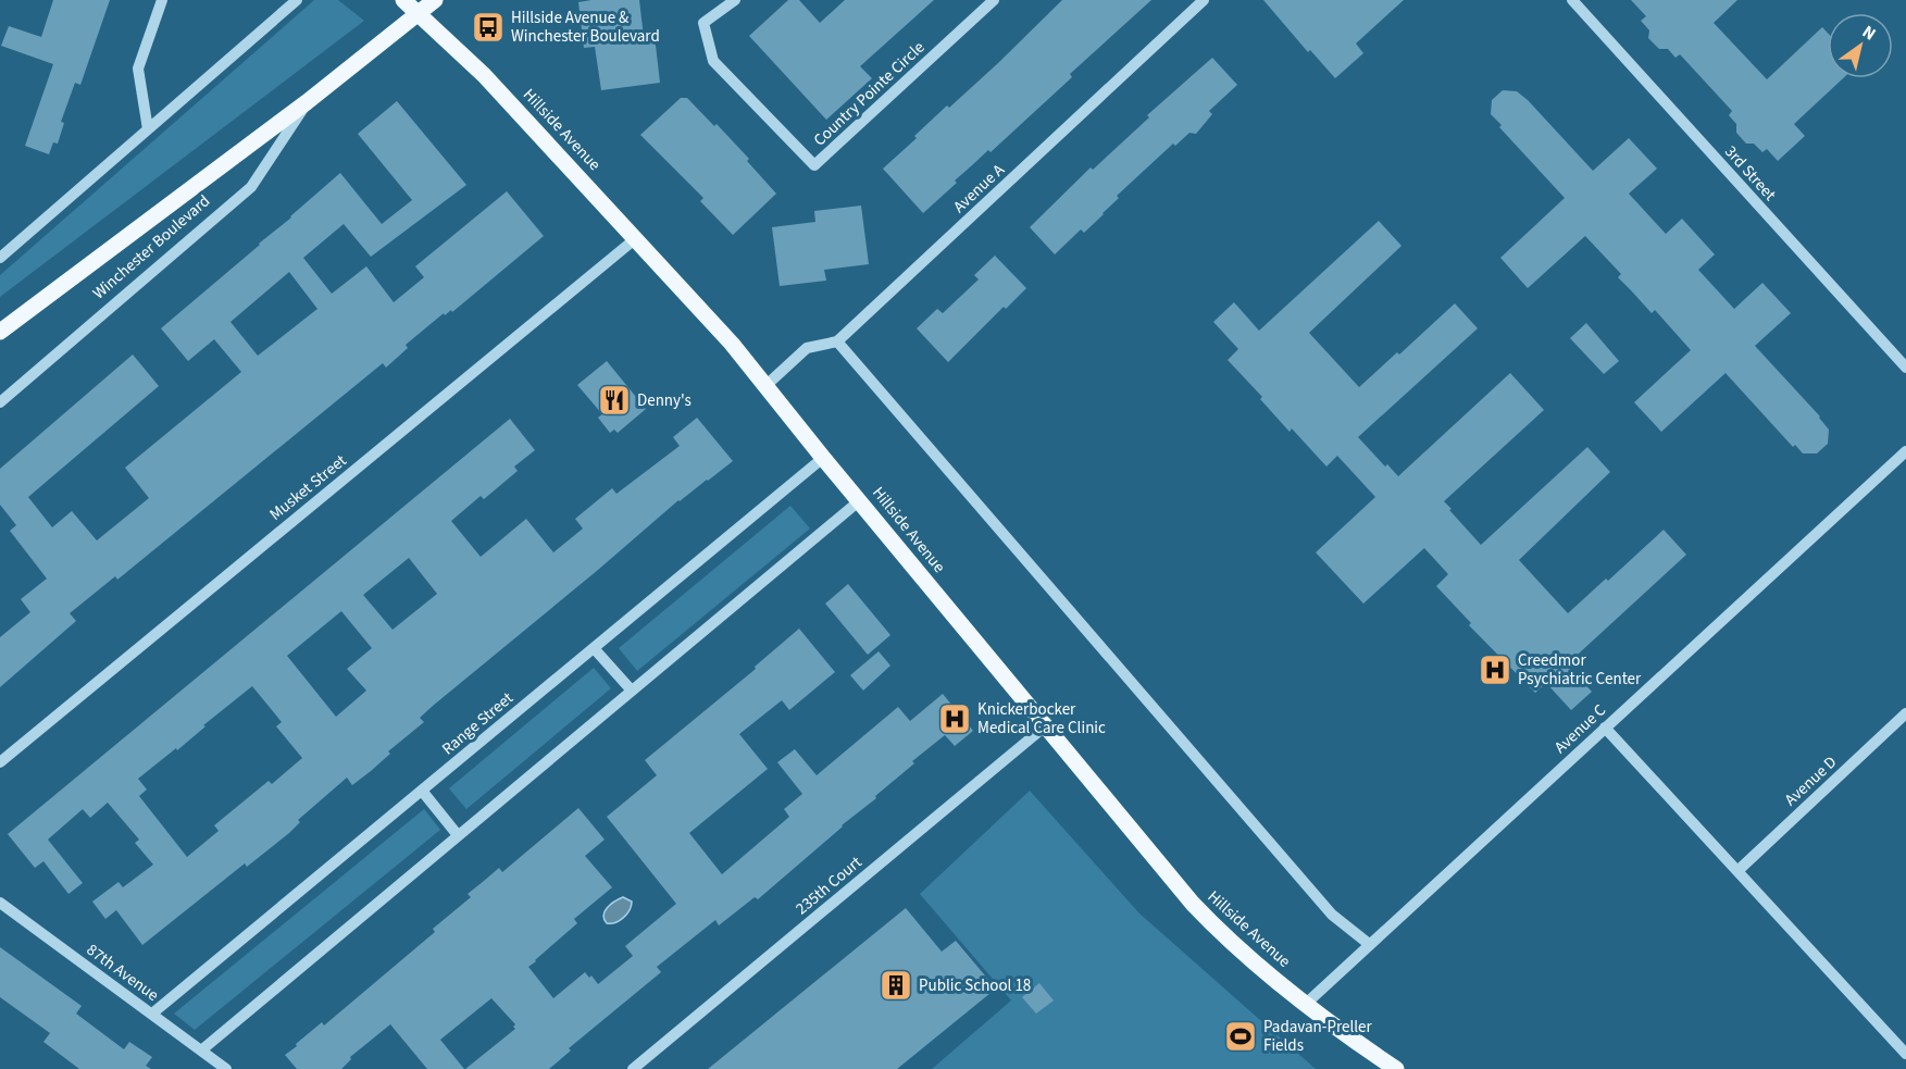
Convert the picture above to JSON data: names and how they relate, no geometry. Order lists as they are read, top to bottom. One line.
{"streets":{"main road":["Hillside Avenue","Winchester Boulevard"],"street":["Country Pointe Circle","3rd Street","Avenue A","Musket Street","Range Street","Avenue C","Avenue D","235th Court","87th Avenue"]},"crossings":[["Hillside Avenue","Avenue A"],["Hillside Avenue","Winchester Boulevard"],["Hillside Avenue","Musket Street"],["Hillside Avenue","Range Street"],["Hillside Avenue","Avenue C"],["Hillside Avenue","235th Court"],["Range Street","87th Avenue"]],"places":{"bus stop":["Hillside Avenue & Winchester Boulevard"],"restaurant":["Denny's"],"hospital":["Creedmor Psychiatric Center","Knickerbocker Medical Care Clinic"],"building":["Public School 18"],"sports":["Padavan-Preller Fields"]},"north":"top right"}
